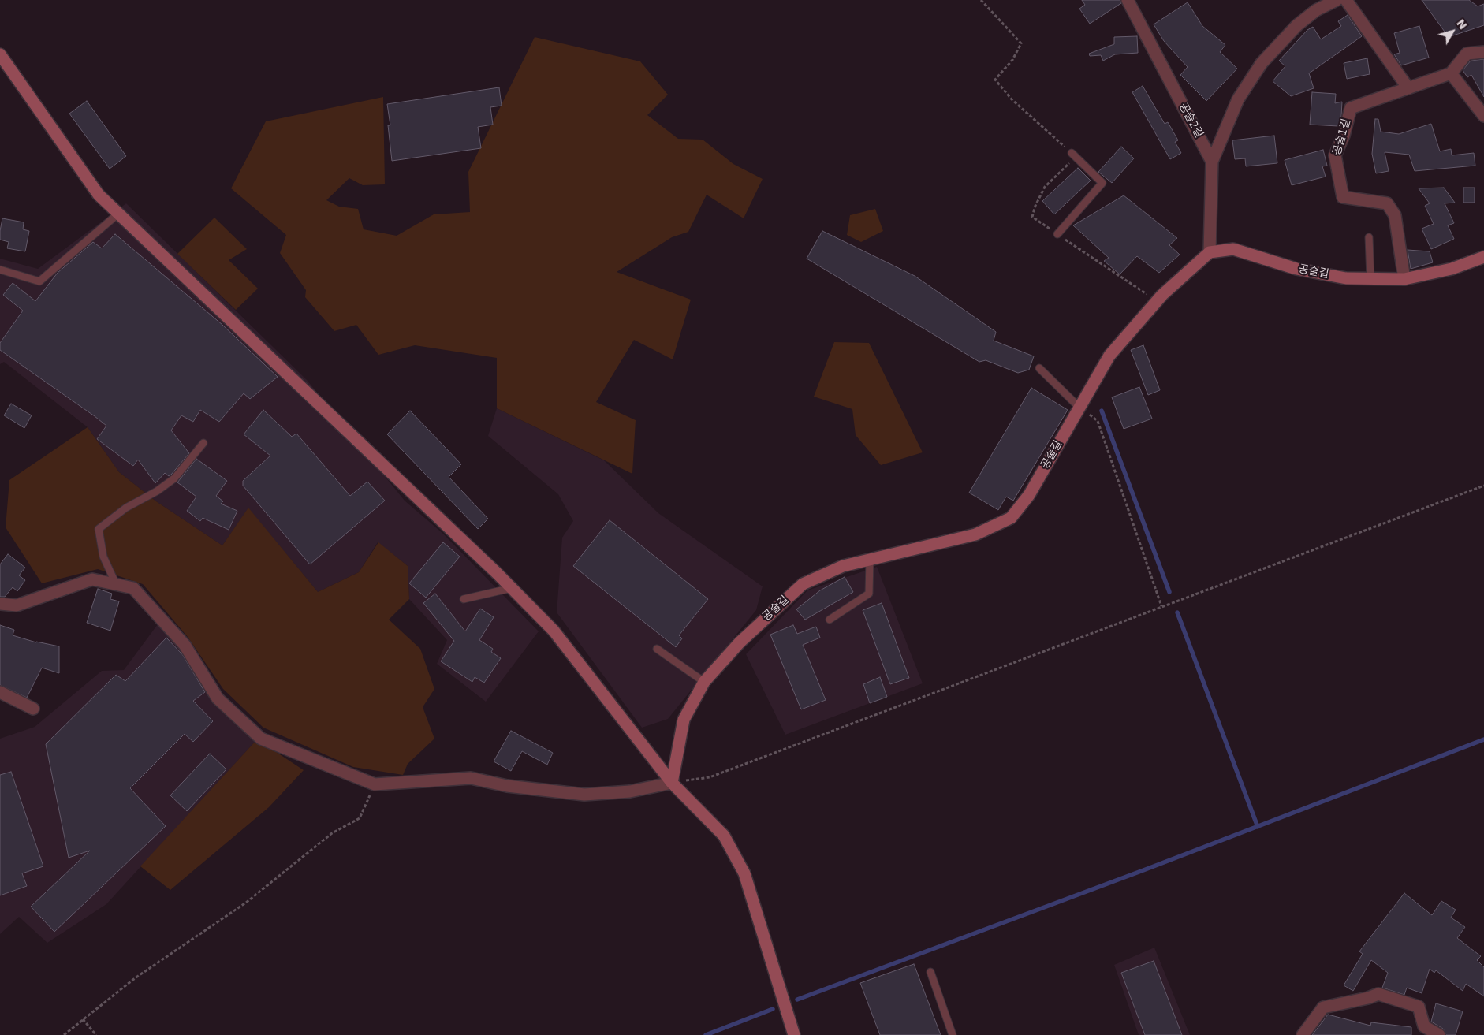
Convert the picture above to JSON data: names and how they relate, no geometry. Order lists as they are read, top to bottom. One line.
{"streets":{"street":["공술2길","공술1길","공술길"]},"crossings":[["공술2길","공술길"],["공술1길","공술길"]],"north":"top right"}
